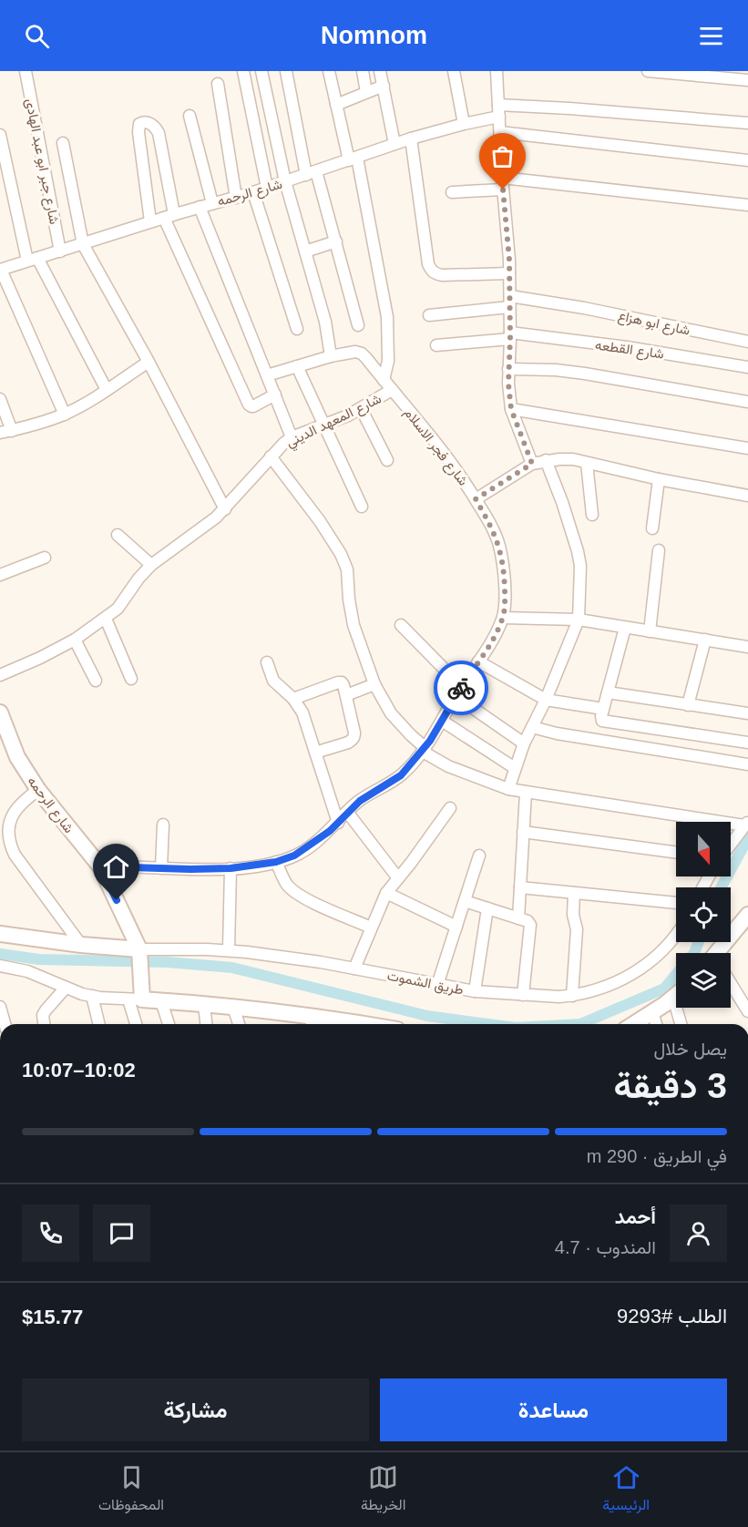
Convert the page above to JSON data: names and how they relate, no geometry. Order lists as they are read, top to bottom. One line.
{"streets":{"street":["شارع جبر ابو عبد الهادى","شارع الرحمه","شارع ابو هزاع","شارع القطعه","شارع المعهد الديني","شارع فجر الاسلام","طريق الشموت"]},"crossings":[["شارع جبر ابو عبد الهادى","شارع الرحمه"],["شارع الرحمه","شارع فجر الاسلام"],["شارع الرحمه","طريق الشموت"],["شارع المعهد الديني","شارع فجر الاسلام"]],"north":"bottom","page":{"header":"Nomnom","heading":["3 دقيقة","يصل خلال","10:02–10:07"],"panel":["أحمد","المندوب · 4.7","الطلب #9293","$15.77"],"bar":"في الطريق · 290 m","buttons":["مساعدة","مشاركة"],"tabs":["الرئيسية","الخريطة","المحفوظات"]}}
